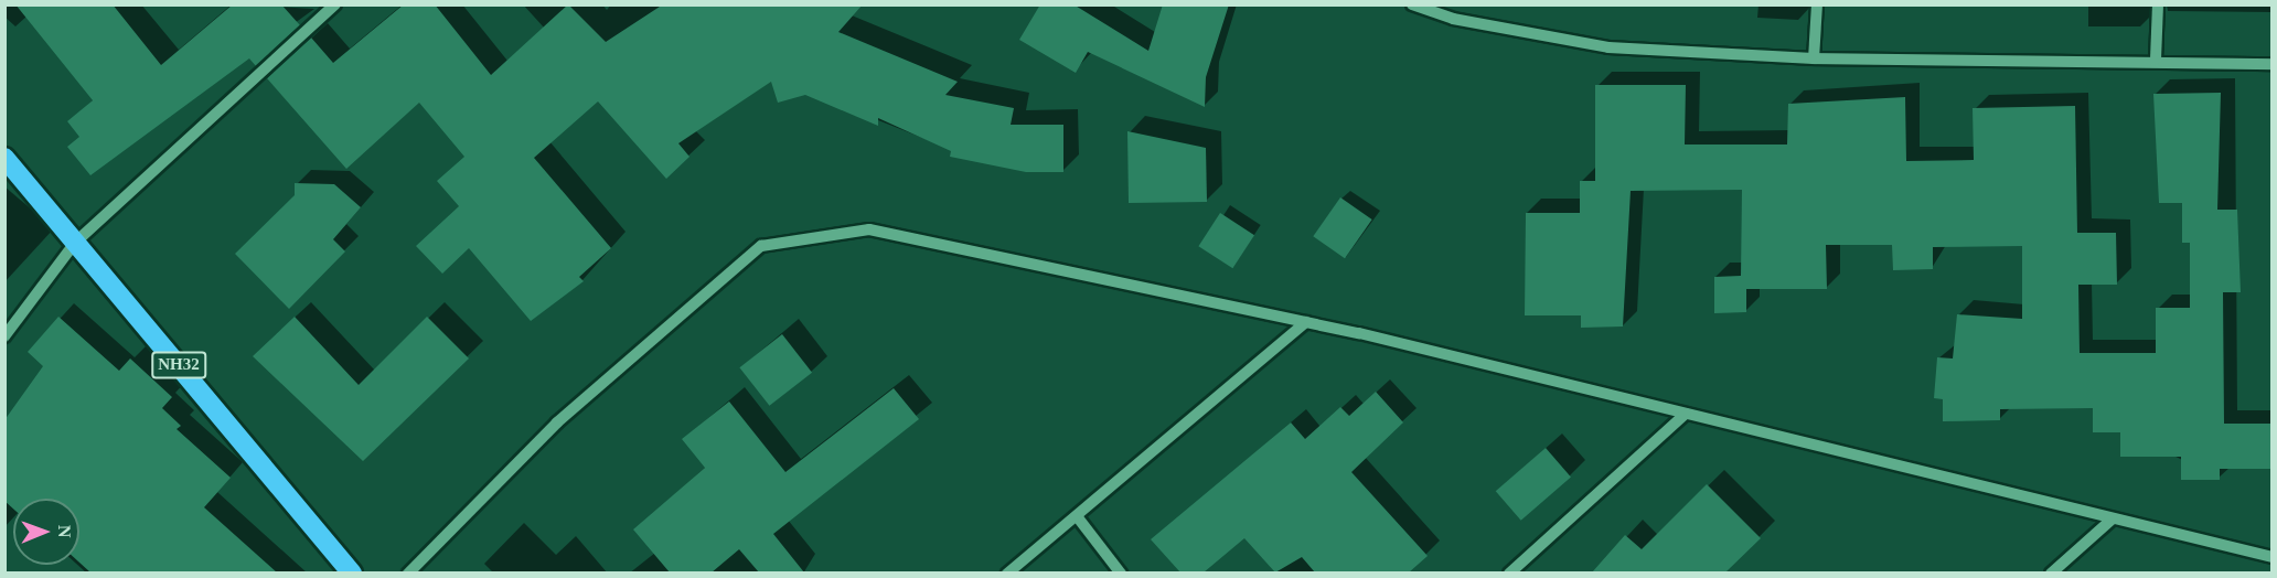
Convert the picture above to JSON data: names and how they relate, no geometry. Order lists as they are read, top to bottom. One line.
{"streets":{"highway":["NH32"]},"north":"right"}
